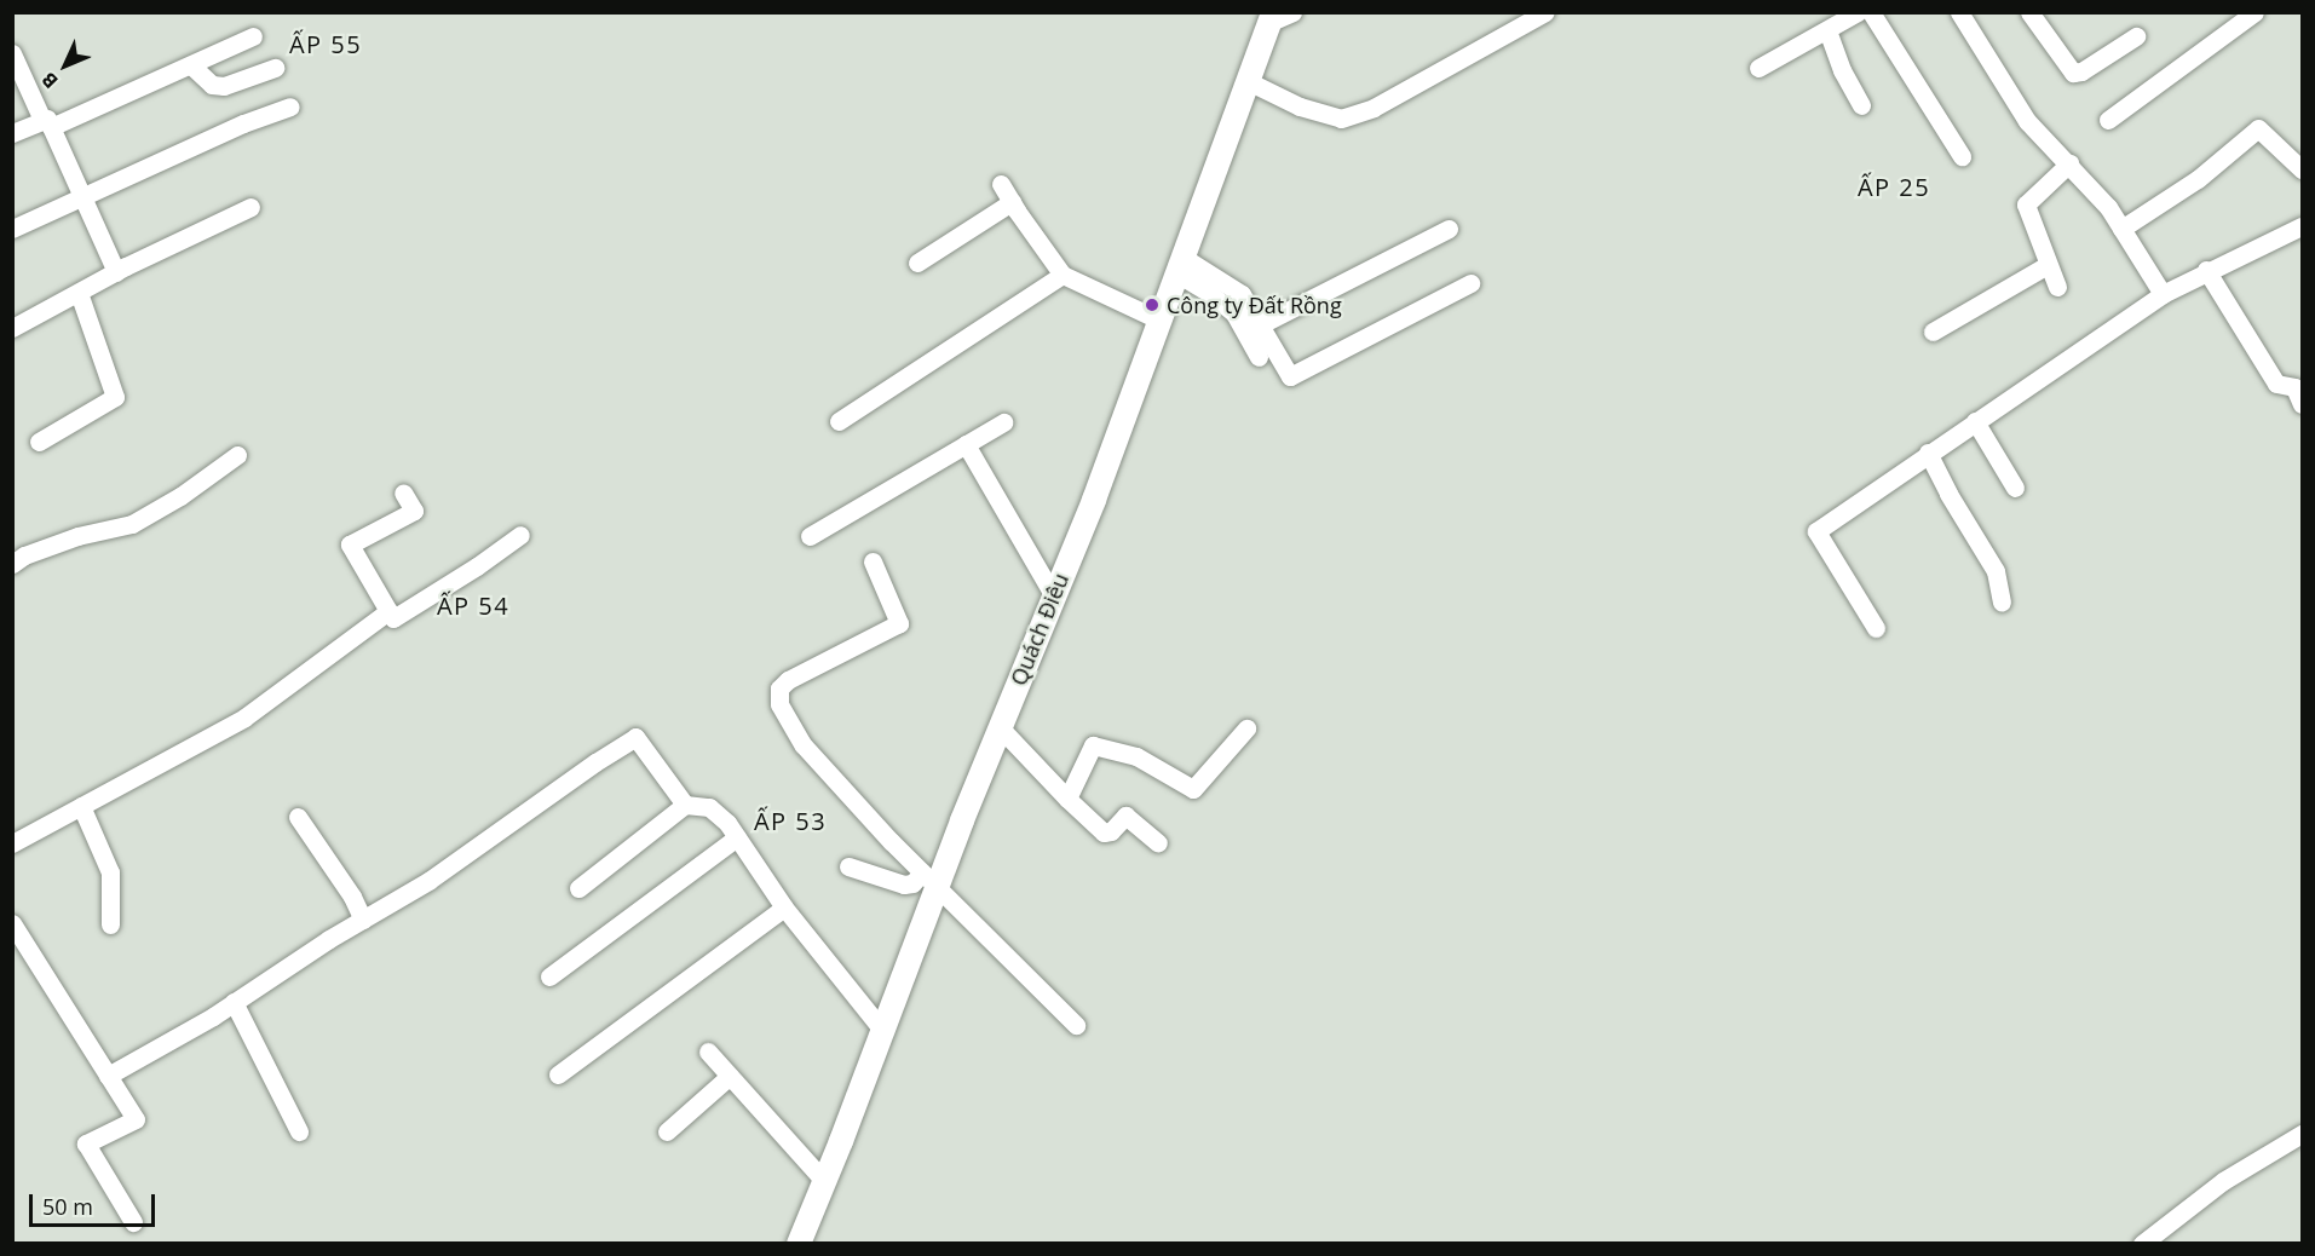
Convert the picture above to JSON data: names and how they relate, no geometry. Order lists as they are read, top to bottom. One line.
{"streets":{"main road":["Quách Điêu"]},"districts":["ẤP 55","ẤP 25","ẤP 54","ẤP 53"],"places":["Công ty Đất Rồng"],"scale_bar":"50 m","north":"bottom left"}
